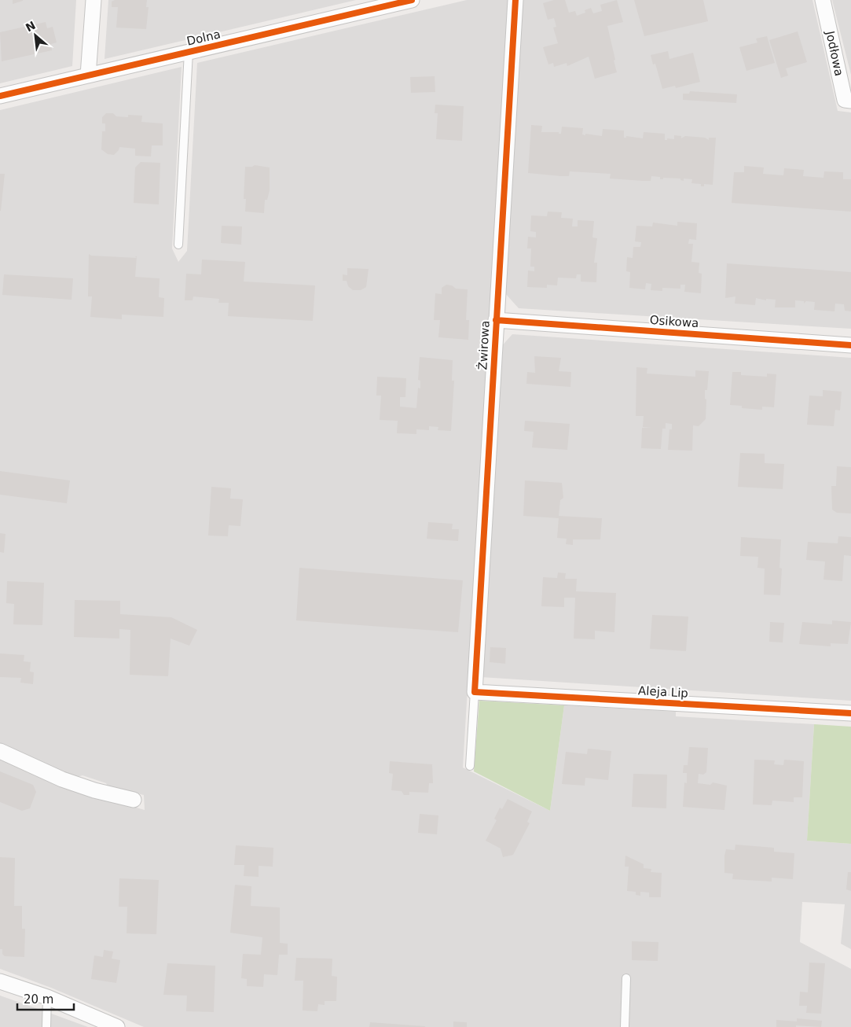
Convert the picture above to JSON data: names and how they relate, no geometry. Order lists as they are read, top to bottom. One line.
{"streets":{"street":["Dolna","Jodłowa","Osikowa","Żwirowa","Aleja Lip"]},"crossings":[["Osikowa","Żwirowa"],["Żwirowa","Aleja Lip"]],"scale_bar":"20 m","north":"top left"}
